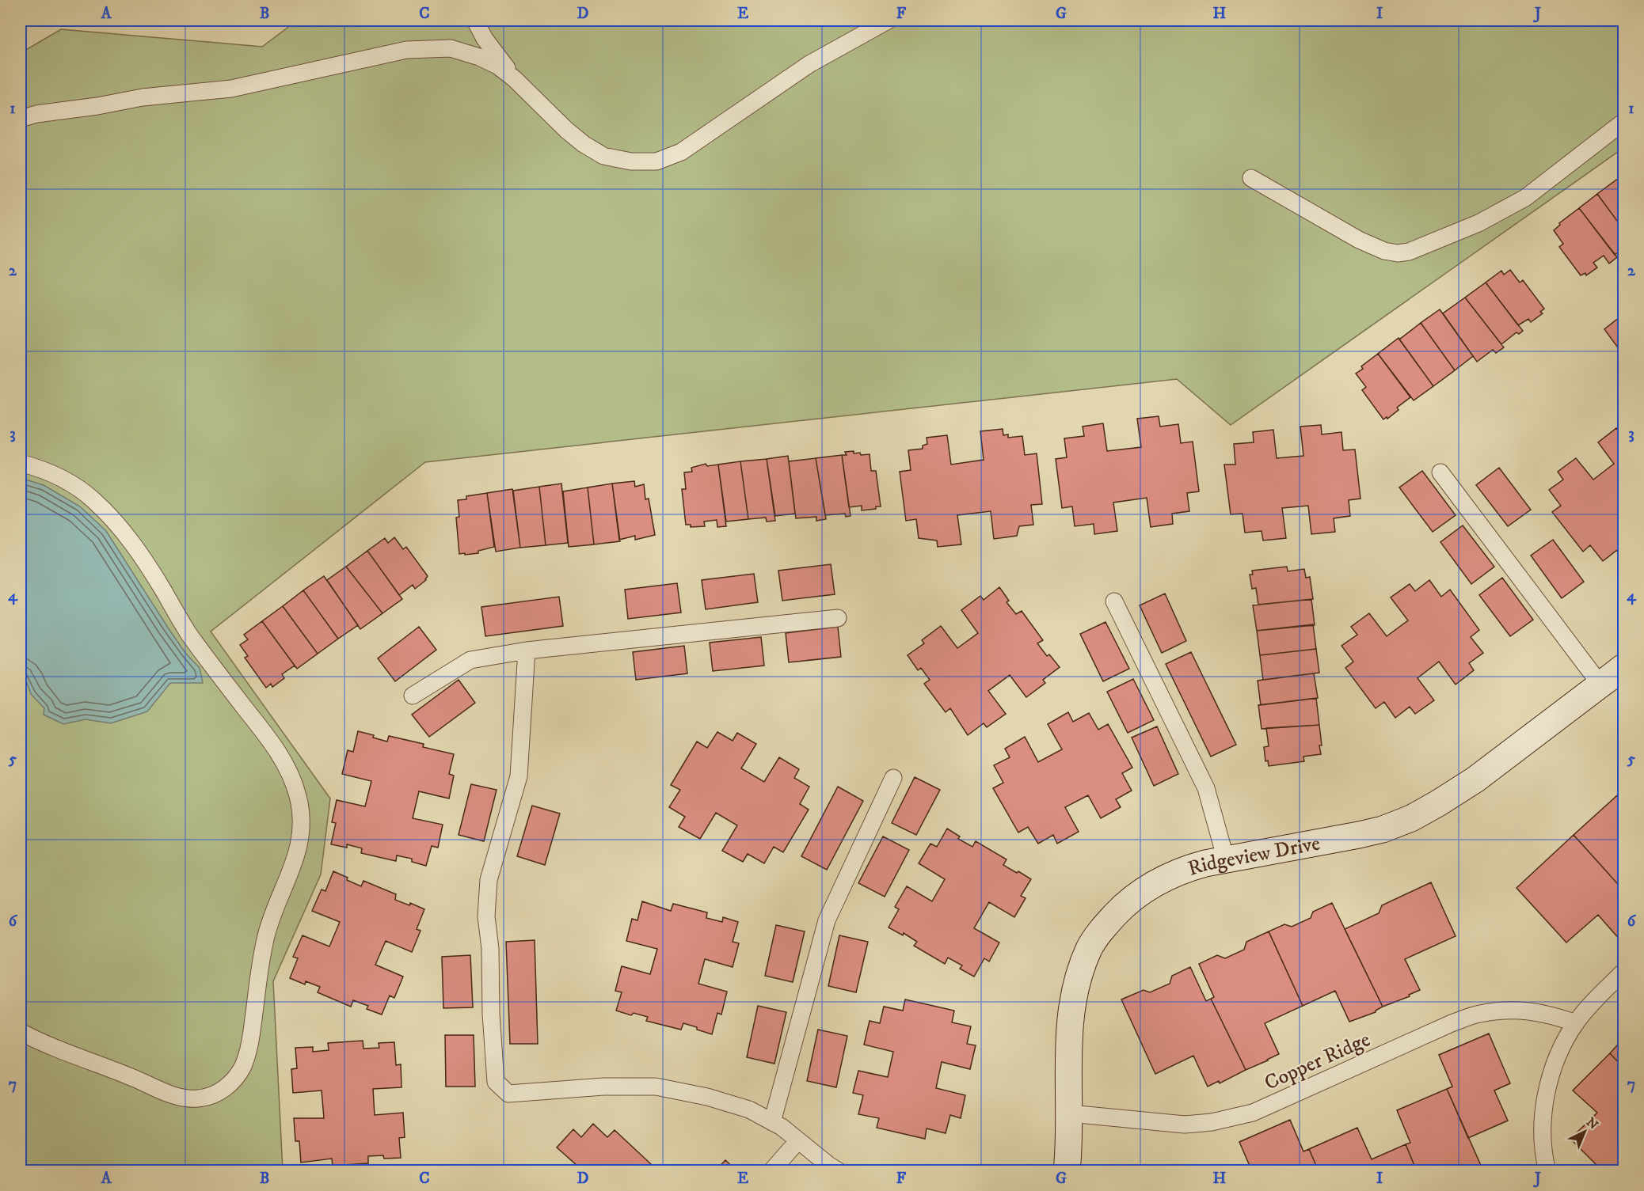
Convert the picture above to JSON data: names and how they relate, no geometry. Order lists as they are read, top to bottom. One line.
{"streets":{"street":["Ridgeview Drive"],"lane":["Copper Ridge"]},"crossings":[["Ridgeview Drive","Copper Ridge"]],"north":"top right","grid":{"columns":["A","B","C","D","E","F","G","H","I","J"],"rows":["1","2","3","4","5","6","7"]}}
